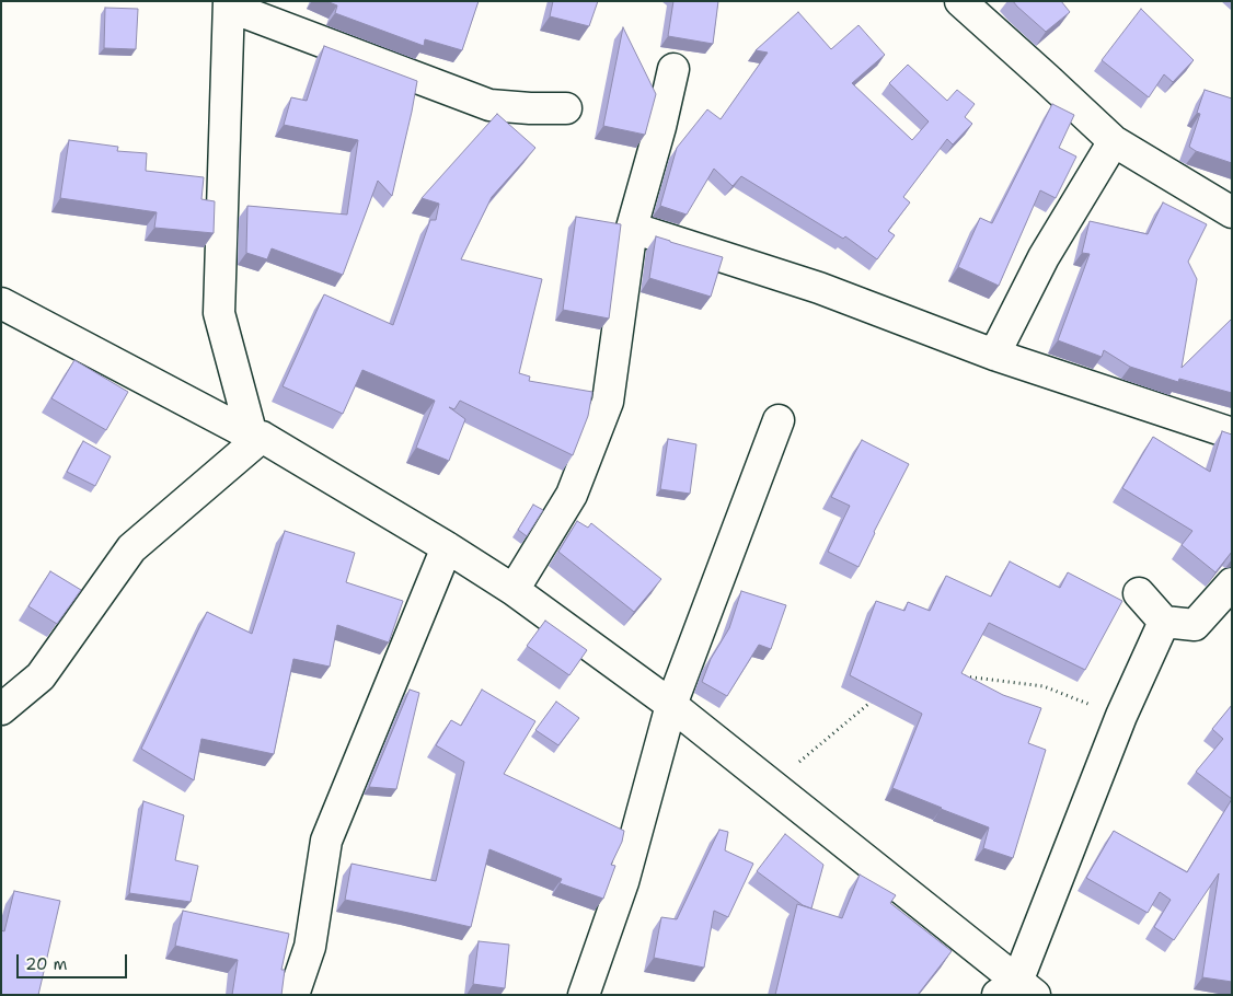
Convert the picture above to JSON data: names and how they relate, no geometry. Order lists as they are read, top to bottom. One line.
{"scale_bar":"20 m"}
